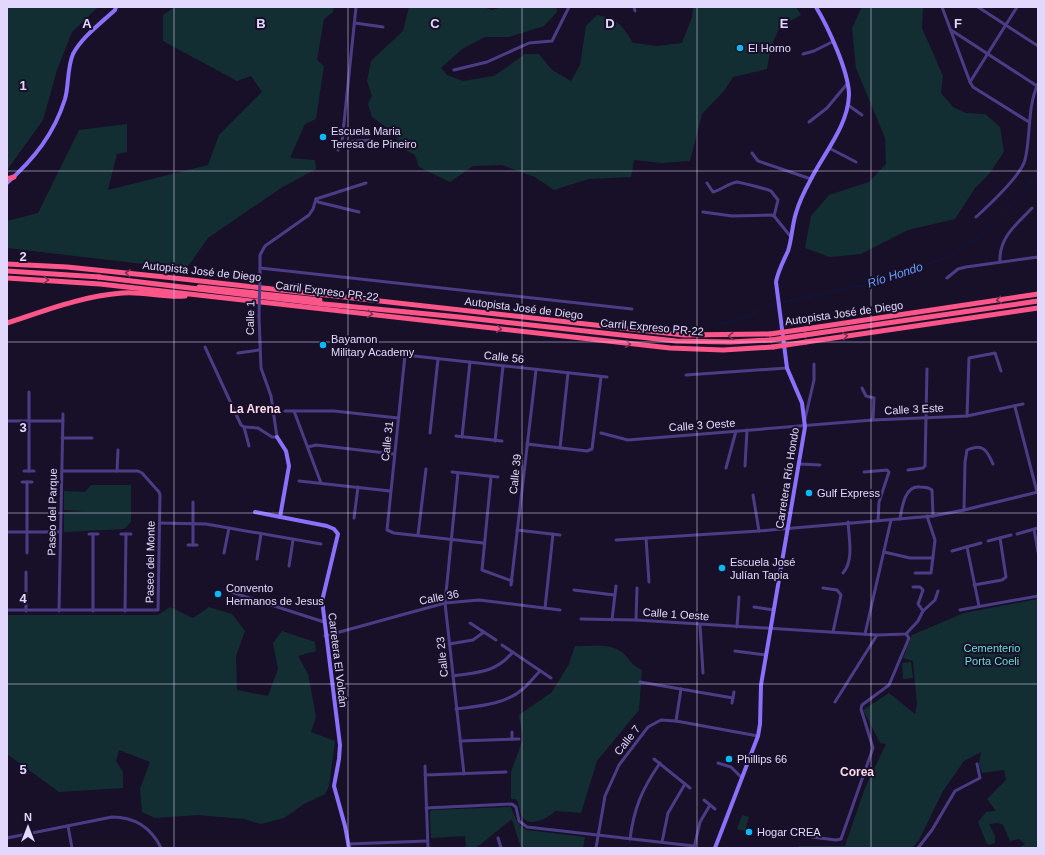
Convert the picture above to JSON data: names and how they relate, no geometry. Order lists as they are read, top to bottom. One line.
{"streets":{"highway":["Autopista José de Diego","Carril Expreso PR-22"],"street":["Calle 1","Calle 56","Calle 3 Este","Calle 3 Oeste","Calle 31","Calle 39","Carretera Río Hondo","Paseo del Parque","Paseo del Monte","Calle 36","Calle 1 Oeste","Calle 23","Carretera El Volcán","Calle 7"]},"crossings":[["Autopista José de Diego","Carril Expreso PR-22"],["Calle 56","Calle 31"],["Calle 56","Calle 39"],["Calle 3 Este","Calle 3 Oeste"],["Calle 3 Este","Carretera Río Hondo"],["Calle 3 Oeste","Carretera Río Hondo"],["Carretera Río Hondo","Calle 1 Oeste"],["Carretera Río Hondo","Calle 7"],["Paseo del Parque","Paseo del Monte"],["Calle 36","Calle 23"],["Calle 36","Carretera El Volcán"]],"districts":["La Arena","Corea"],"water":["Río Hondo"],"parks":["Cementerio Porta Coeli"],"places":["El Horno","Escuela Maria Teresa de Pineiro","Bayamon Military Academy","Gulf Express","Escuela José Julían Tapia","Convento Hermanos de Jesus","Phillips 66","Hogar CREA"],"north":"top","grid":{"columns":["A","B","C","D","E","F"],"rows":["1","2","3","4","5"]}}
